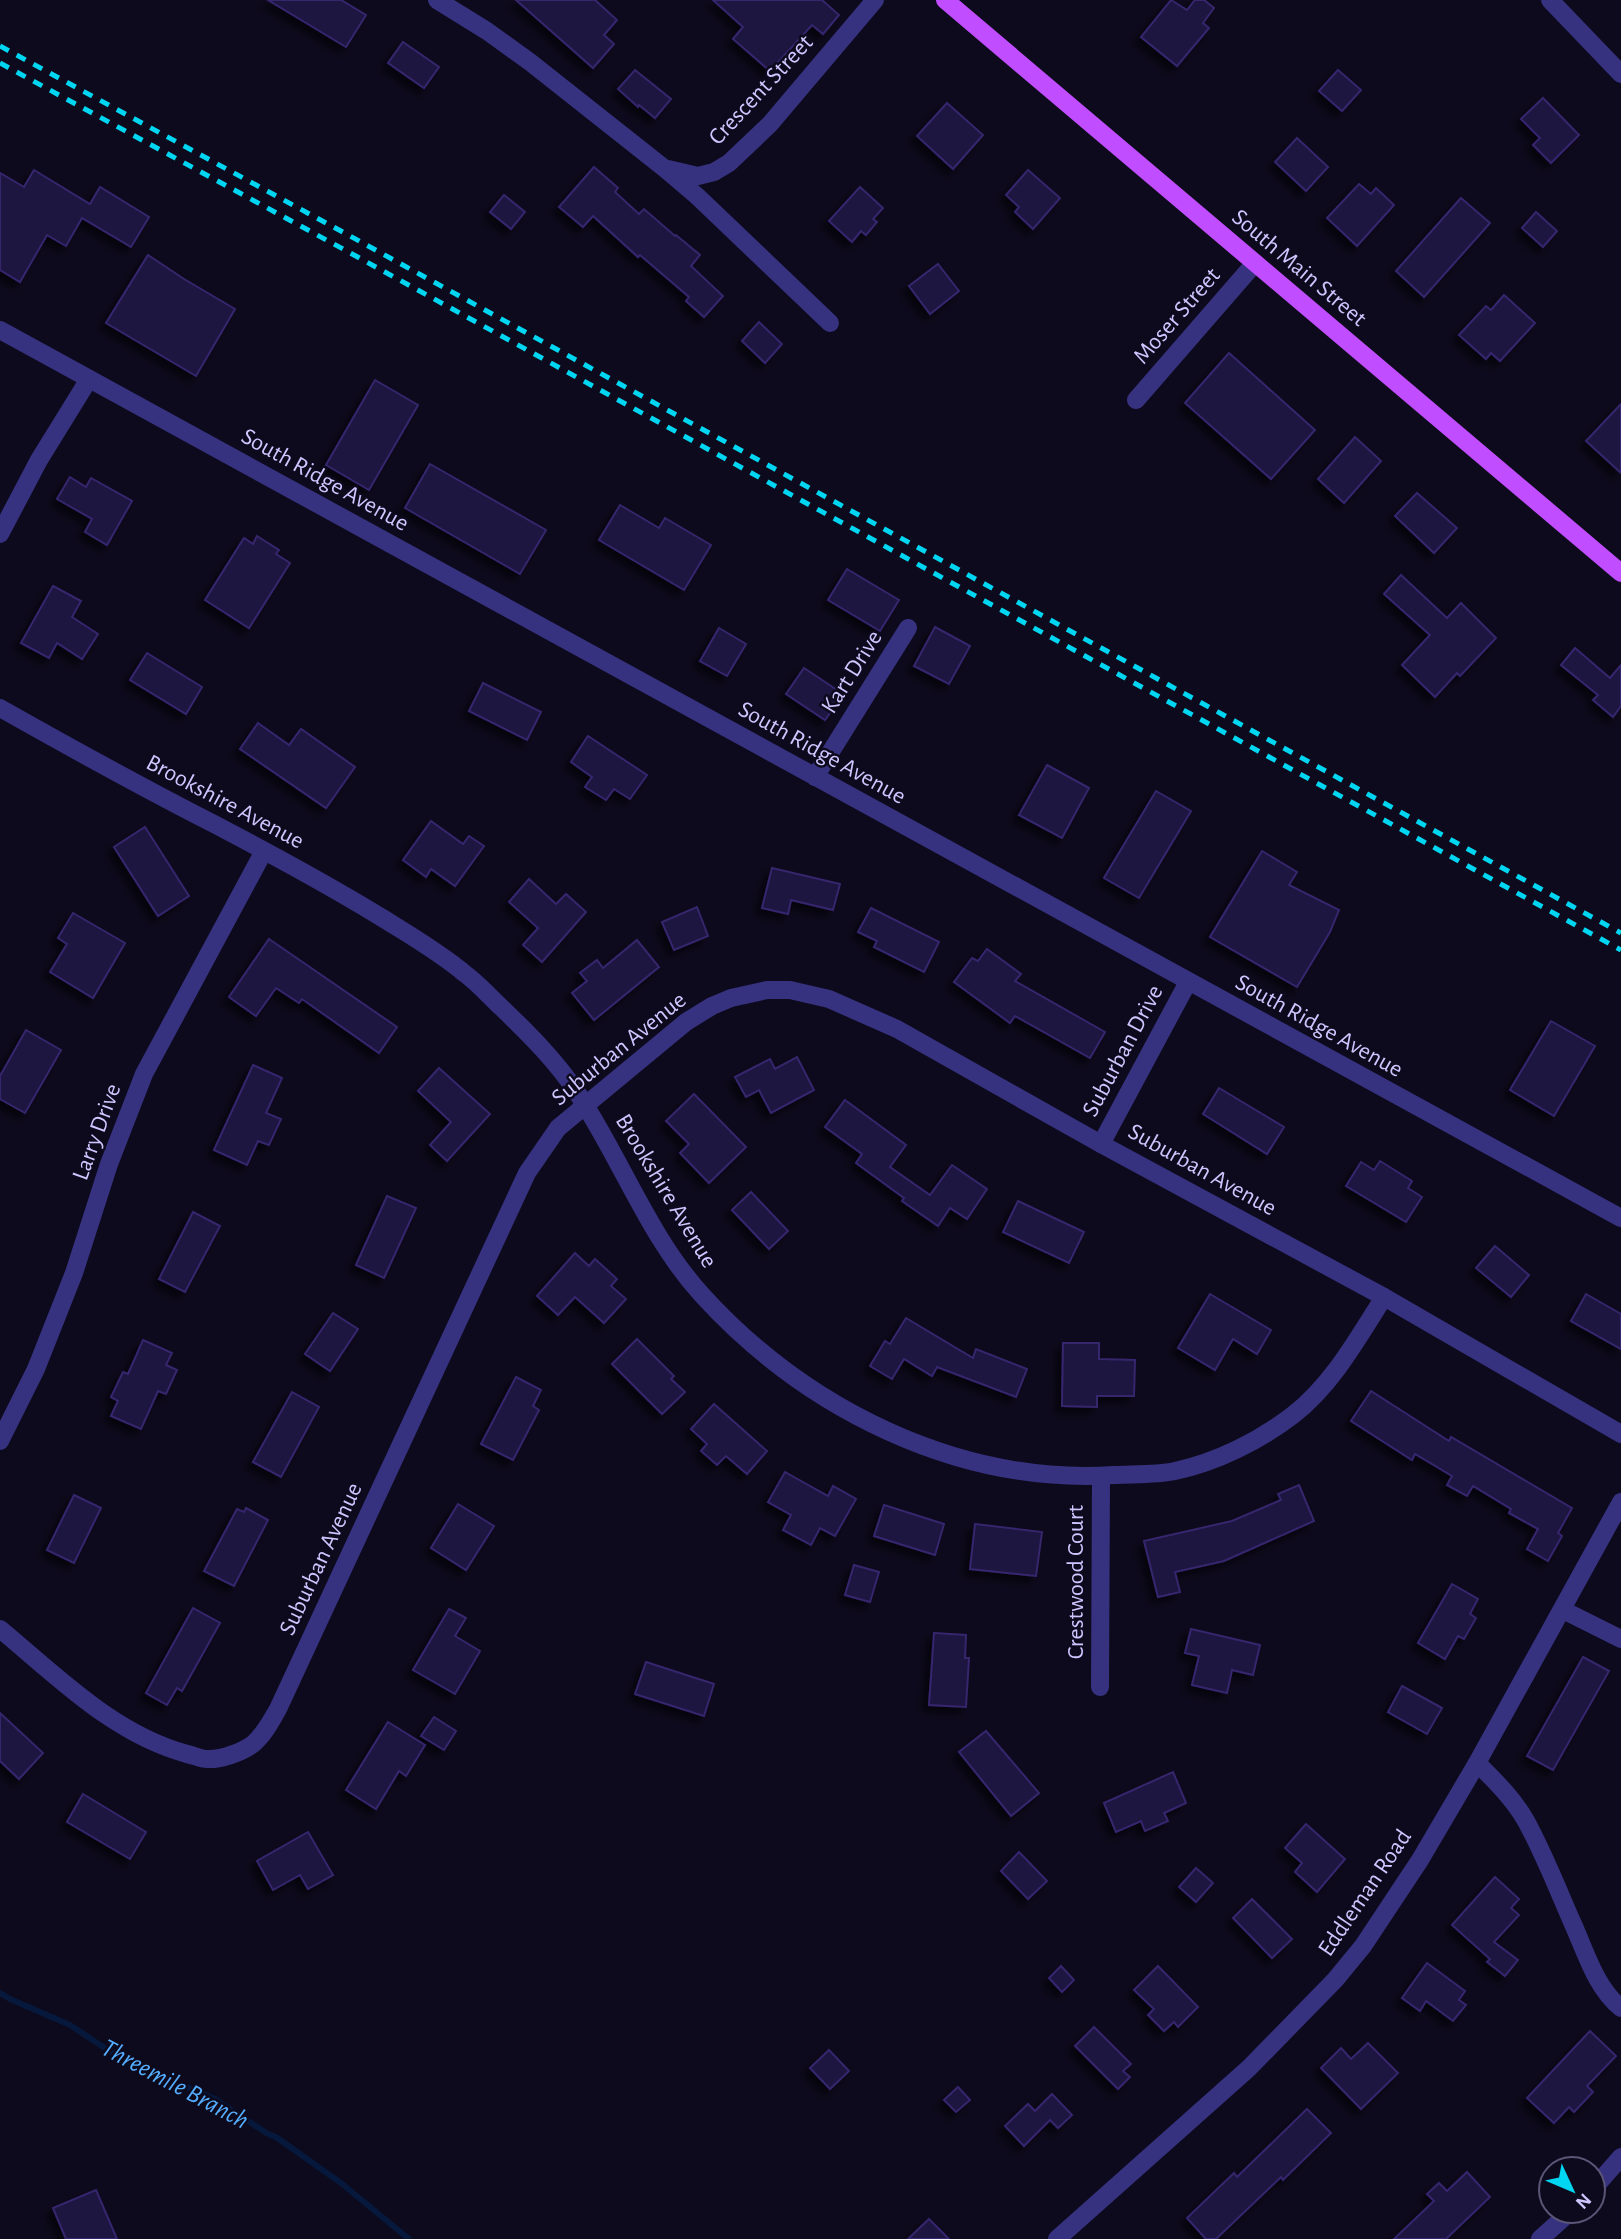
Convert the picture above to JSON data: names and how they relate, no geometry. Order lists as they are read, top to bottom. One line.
{"streets":{"main road":["South Main Street"],"street":["Crescent Street","Moser Street","South Ridge Avenue","Kart Drive","Brookshire Avenue","Suburban Avenue","Suburban Drive","Larry Drive","Crestwood Court","Eddleman Road"]},"crossings":[["South Main Street","Moser Street"],["South Ridge Avenue","Kart Drive"],["South Ridge Avenue","Suburban Drive"],["Brookshire Avenue","Suburban Avenue"],["Brookshire Avenue","Larry Drive"],["Brookshire Avenue","Crestwood Court"],["Suburban Avenue","Suburban Drive"]],"water":["Threemile Branch"],"north":"bottom right"}
